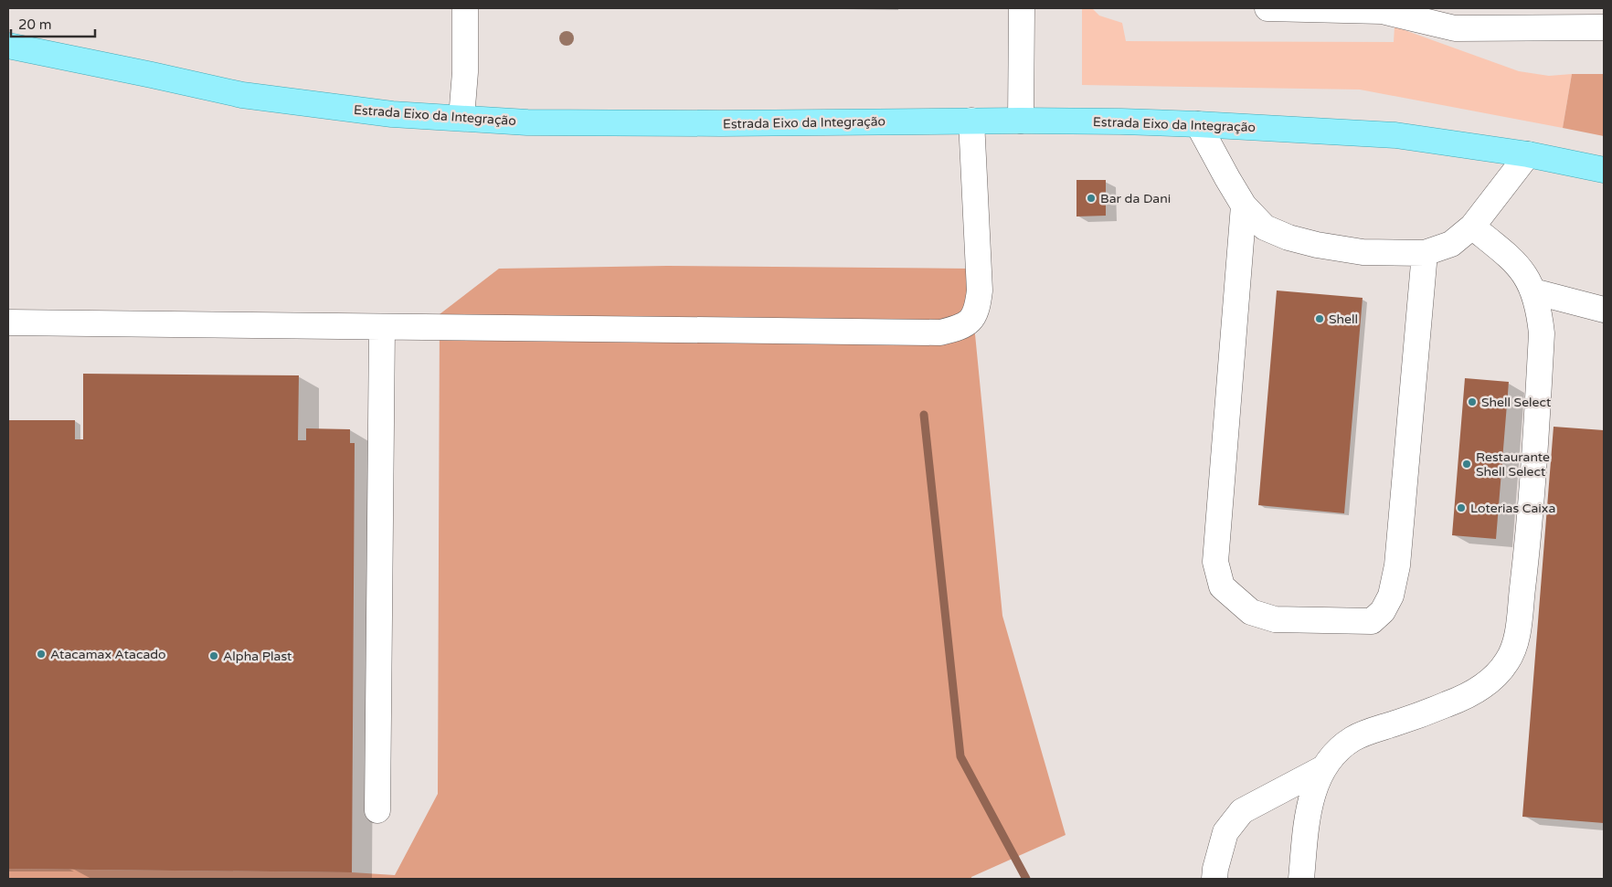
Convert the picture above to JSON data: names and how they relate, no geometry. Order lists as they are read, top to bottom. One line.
{"streets":{"main road":["Estrada Eixo da Integração"]},"places":["Bar da Dani","Shell","Shell Select","Restaurante Shell Select","Loterias Caixa","Atacamax Atacado","Alpha Plast"],"scale_bar":"20 m"}
